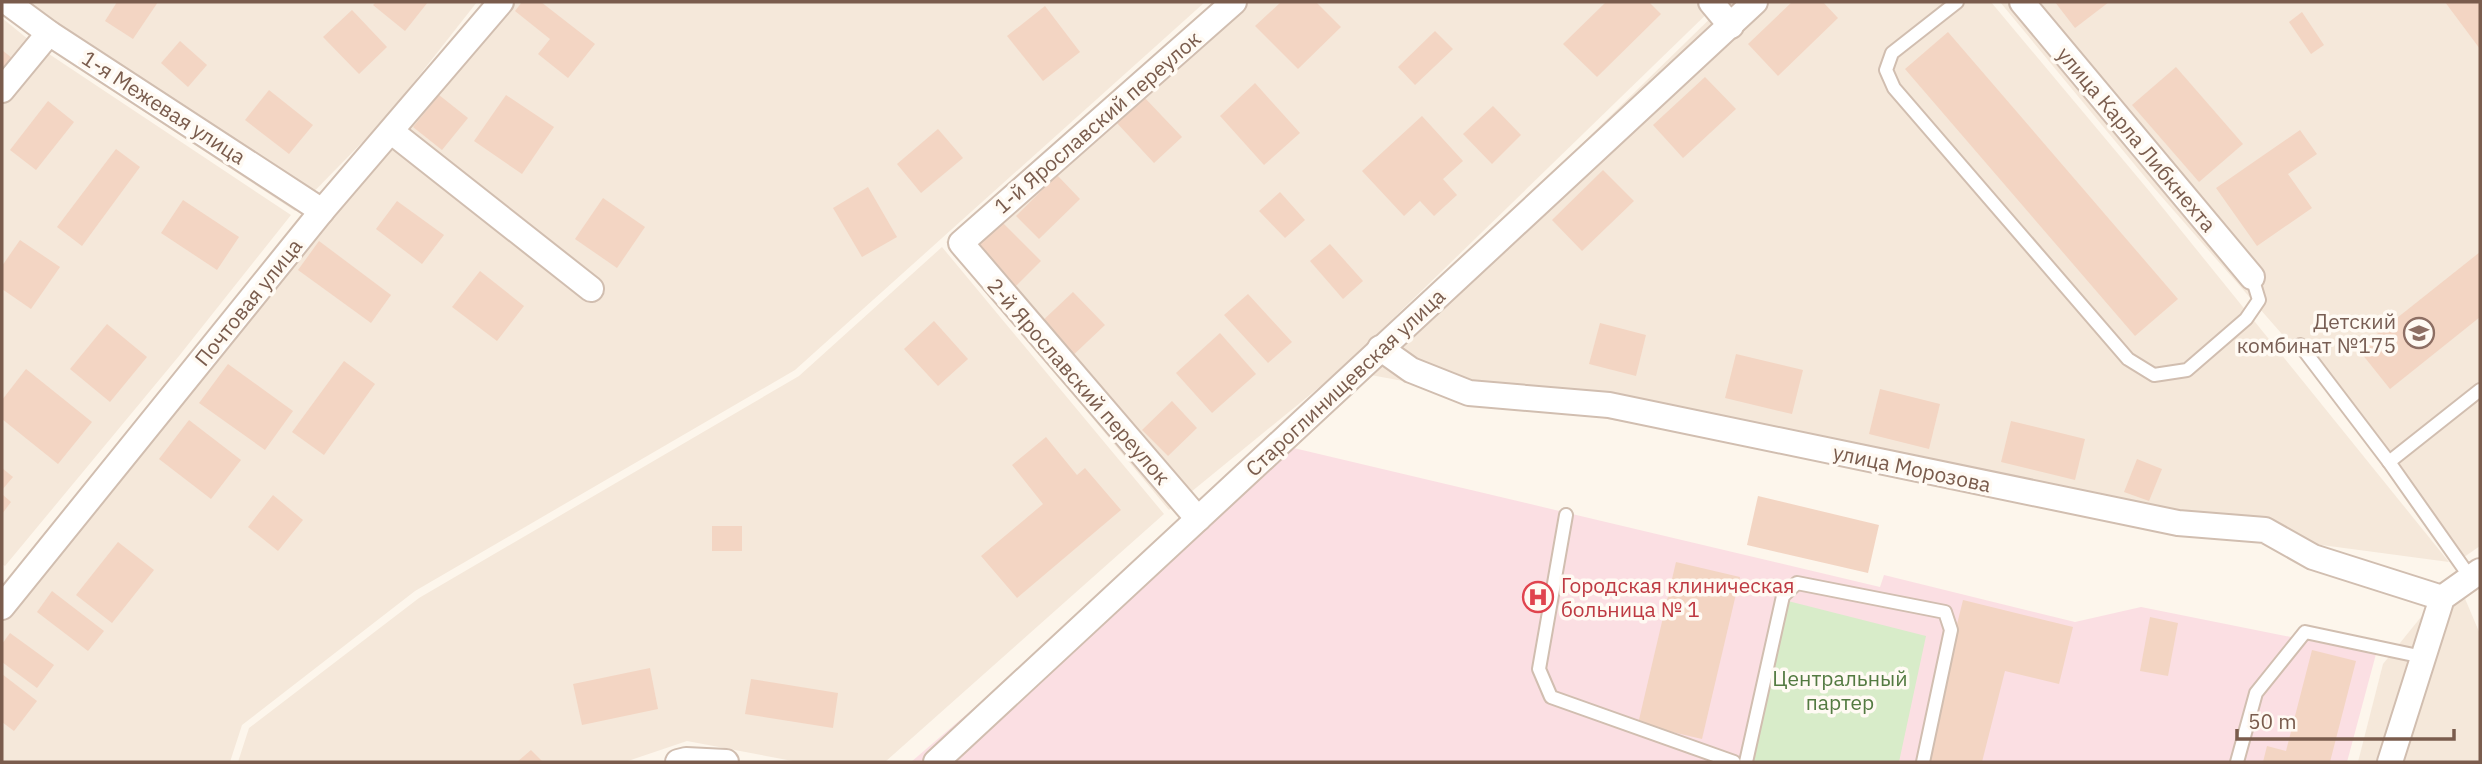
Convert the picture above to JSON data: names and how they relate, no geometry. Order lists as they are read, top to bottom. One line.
{"streets":{"street":["1-я Межевая улица","1-й Ярославский переулок","улица Карла Либкнехта","Почтовая улица","2-й Ярославский переулок","Староглинищевская улица","улица Морозова"]},"crossings":[["1-я Межевая улица","Почтовая улица"],["1-й Ярославский переулок","2-й Ярославский переулок"],["2-й Ярославский переулок","Староглинищевская улица"],["Староглинищевская улица","улица Морозова"]],"parks":["Центральный партер"],"places":{"school or university":["Детский комбинат №175"],"hospital":["Городская клиническая больница № 1"]},"scale_bar":"50 m"}
